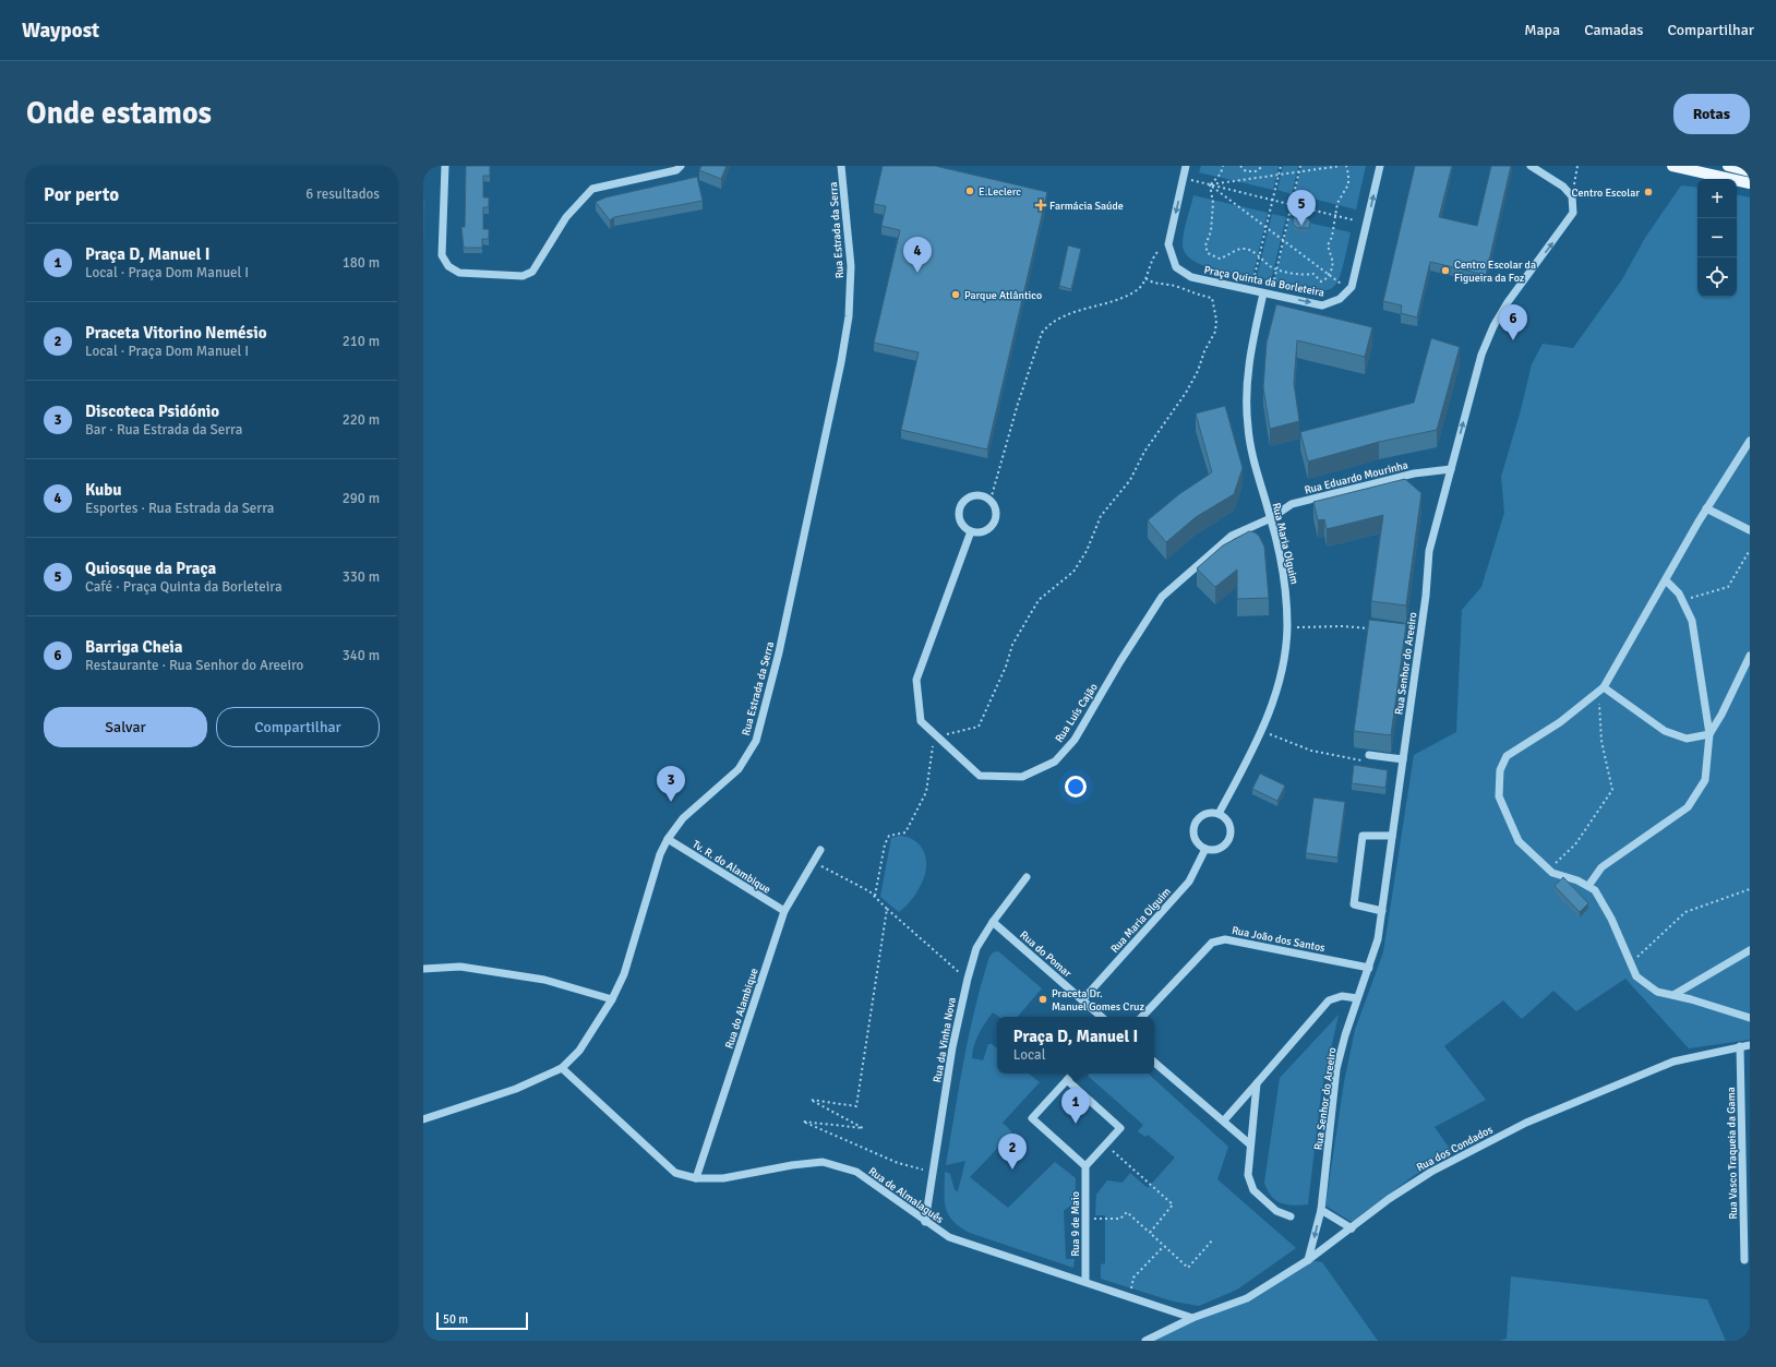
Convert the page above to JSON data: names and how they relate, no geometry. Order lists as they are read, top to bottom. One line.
{"streets":{"street":["Rua Estrada da Serra","Praça Quinta da Borleteira","Rua Eduardo Mourinha","Rua Maria Olguim","Rua Senhor do Areeiro","Rua Luís Cajão","Tv. R. do Alambique","Rua João dos Santos","Rua do Pomar","Rua do Alambique","Rua da Vinha Nova","Rua dos Condados","Rua Vasco Traqueia da Gama","Rua de Almalaguês","Rua 9 de Maio"]},"crossings":[["Rua Estrada da Serra","Tv. R. do Alambique"],["Rua Estrada da Serra","Rua de Almalaguês"],["Praça Quinta da Borleteira","Rua Maria Olguim"],["Rua Eduardo Mourinha","Rua Maria Olguim"],["Rua Eduardo Mourinha","Rua Senhor do Areeiro"],["Rua Eduardo Mourinha","Rua Luís Cajão"],["Rua Maria Olguim","Rua Luís Cajão"],["Rua Maria Olguim","Rua do Pomar"],["Rua Senhor do Areeiro","Rua João dos Santos"],["Rua Senhor do Areeiro","Rua dos Condados"],["Tv. R. do Alambique","Rua do Alambique"],["Rua do Pomar","Rua da Vinha Nova"],["Rua do Alambique","Rua de Almalaguês"],["Rua da Vinha Nova","Rua de Almalaguês"],["Rua dos Condados","Rua Vasco Traqueia da Gama"],["Rua dos Condados","Rua de Almalaguês"],["Rua de Almalaguês","Rua 9 de Maio"]],"one_way":["Praça Quinta da Borleteira"],"places":{"other":["E.Leclerc","Centro Escolar","Centro Escolar da Figueira da Foz","Parque Atlântico","Praceta Dr. Manuel Gomes Cruz"],"health":["Farmácia Saúde"]},"scale_bar":"50 m","page":{"header":"Waypost","nav":["Mapa","Camadas","Compartilhar"],"buttons":["Rotas",["Salvar","Compartilhar"]],"title":"Onde estamos","heading":["Por perto","6 resultados"],"map_buttons":["+","−"],"pins":["5","4","6","3","1","2"],"list":[{"mark":"1","name":"Praça D, Manuel I","note":"Local · Praça Dom Manuel I","value":"180 m"},{"mark":"2","name":"Praceta Vitorino Nemésio","note":"Local · Praça Dom Manuel I","value":"210 m"},{"mark":"3","name":"Discoteca Psidónio","note":"Bar · Rua Estrada da Serra","value":"220 m"},{"mark":"4","name":"Kubu","note":"Esportes · Rua Estrada da Serra","value":"290 m"},{"mark":"5","name":"Quiosque da Praça","note":"Café · Praça Quinta da Borleteira","value":"330 m"},{"mark":"6","name":"Barriga Cheia","note":"Restaurante · Rua Senhor do Areeiro","value":"340 m"}],"popup":["Praça D, Manuel I","Local"],"scale":"50 m"}}
